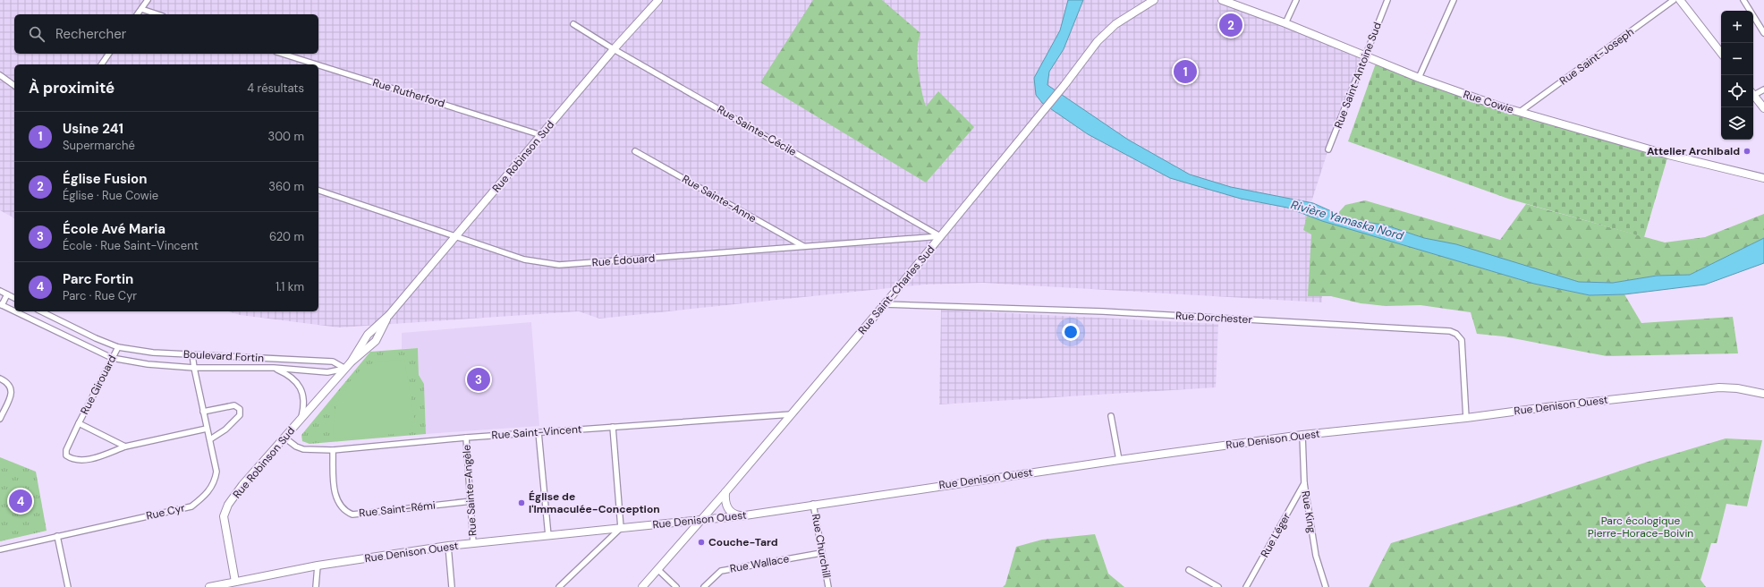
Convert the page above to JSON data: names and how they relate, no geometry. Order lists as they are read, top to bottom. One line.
{"streets":{"street":["Rue Saint-Joseph","Rue Saint-Antoine Sud","Rue Rutherford","Rue Cowie","Rue Sainte-Cécile","Rue Robinson Sud","Rue Sainte-Anne","Rue Édouard","Rue Saint-Charles Sud","Rue Dorchester","Boulevard Fortin","Rue Girouard","Rue Denison Ouest","Rue Saint-Vincent","Rue Sainte-Angèle","Rue Saint-Rémi","Rue Cyr","Rue King","Rue Léger","Rue Churchill","Rue Wallace"]},"crossings":[["Rue Saint-Joseph","Rue Cowie"],["Rue Saint-Antoine Sud","Rue Cowie"],["Rue Rutherford","Rue Robinson Sud"],["Rue Sainte-Cécile","Rue Robinson Sud"],["Rue Sainte-Cécile","Rue Édouard"],["Rue Sainte-Cécile","Rue Saint-Charles Sud"],["Rue Robinson Sud","Rue Édouard"],["Rue Robinson Sud","Boulevard Fortin"],["Rue Robinson Sud","Rue Denison Ouest"],["Rue Robinson Sud","Rue Saint-Vincent"],["Rue Sainte-Anne","Rue Édouard"],["Rue Édouard","Rue Saint-Charles Sud"],["Rue Saint-Charles Sud","Rue Dorchester"],["Rue Saint-Charles Sud","Rue Denison Ouest"],["Rue Saint-Charles Sud","Rue Saint-Vincent"],["Rue Dorchester","Rue Denison Ouest"],["Boulevard Fortin","Rue Girouard"],["Boulevard Fortin","Rue Cyr"],["Rue Girouard","Rue Cyr"],["Rue Denison Ouest","Rue Sainte-Angèle"],["Rue Denison Ouest","Rue King"],["Rue Denison Ouest","Rue Churchill"],["Rue Saint-Vincent","Rue Sainte-Angèle"],["Rue Saint-Vincent","Rue Saint-Rémi"],["Rue Sainte-Angèle","Rue Saint-Rémi"],["Rue King","Rue Léger"],["Rue Churchill","Rue Wallace"]],"water":["Rivière Yamaska Nord"],"parks":["Parc écologique Pierre-Horace-Boivin"],"places":["Attelier Archibald","Église de l'Immaculée-Conception","Couche-Tard"],"page":{"map_buttons":["+","−"],"pins":["2","1","3","4"],"search":"Rechercher","heading":["À proximité","4 résultats"],"list":[{"mark":"1","name":"Usine 241","note":"Supermarché","value":"300 m"},{"mark":"2","name":"Église Fusion","note":"Église · Rue Cowie","value":"360 m"},{"mark":"3","name":"École Avé Maria","note":"École · Rue Saint-Vincent","value":"620 m"},{"mark":"4","name":"Parc Fortin","note":"Parc · Rue Cyr","value":"1.1 km"}]}}
